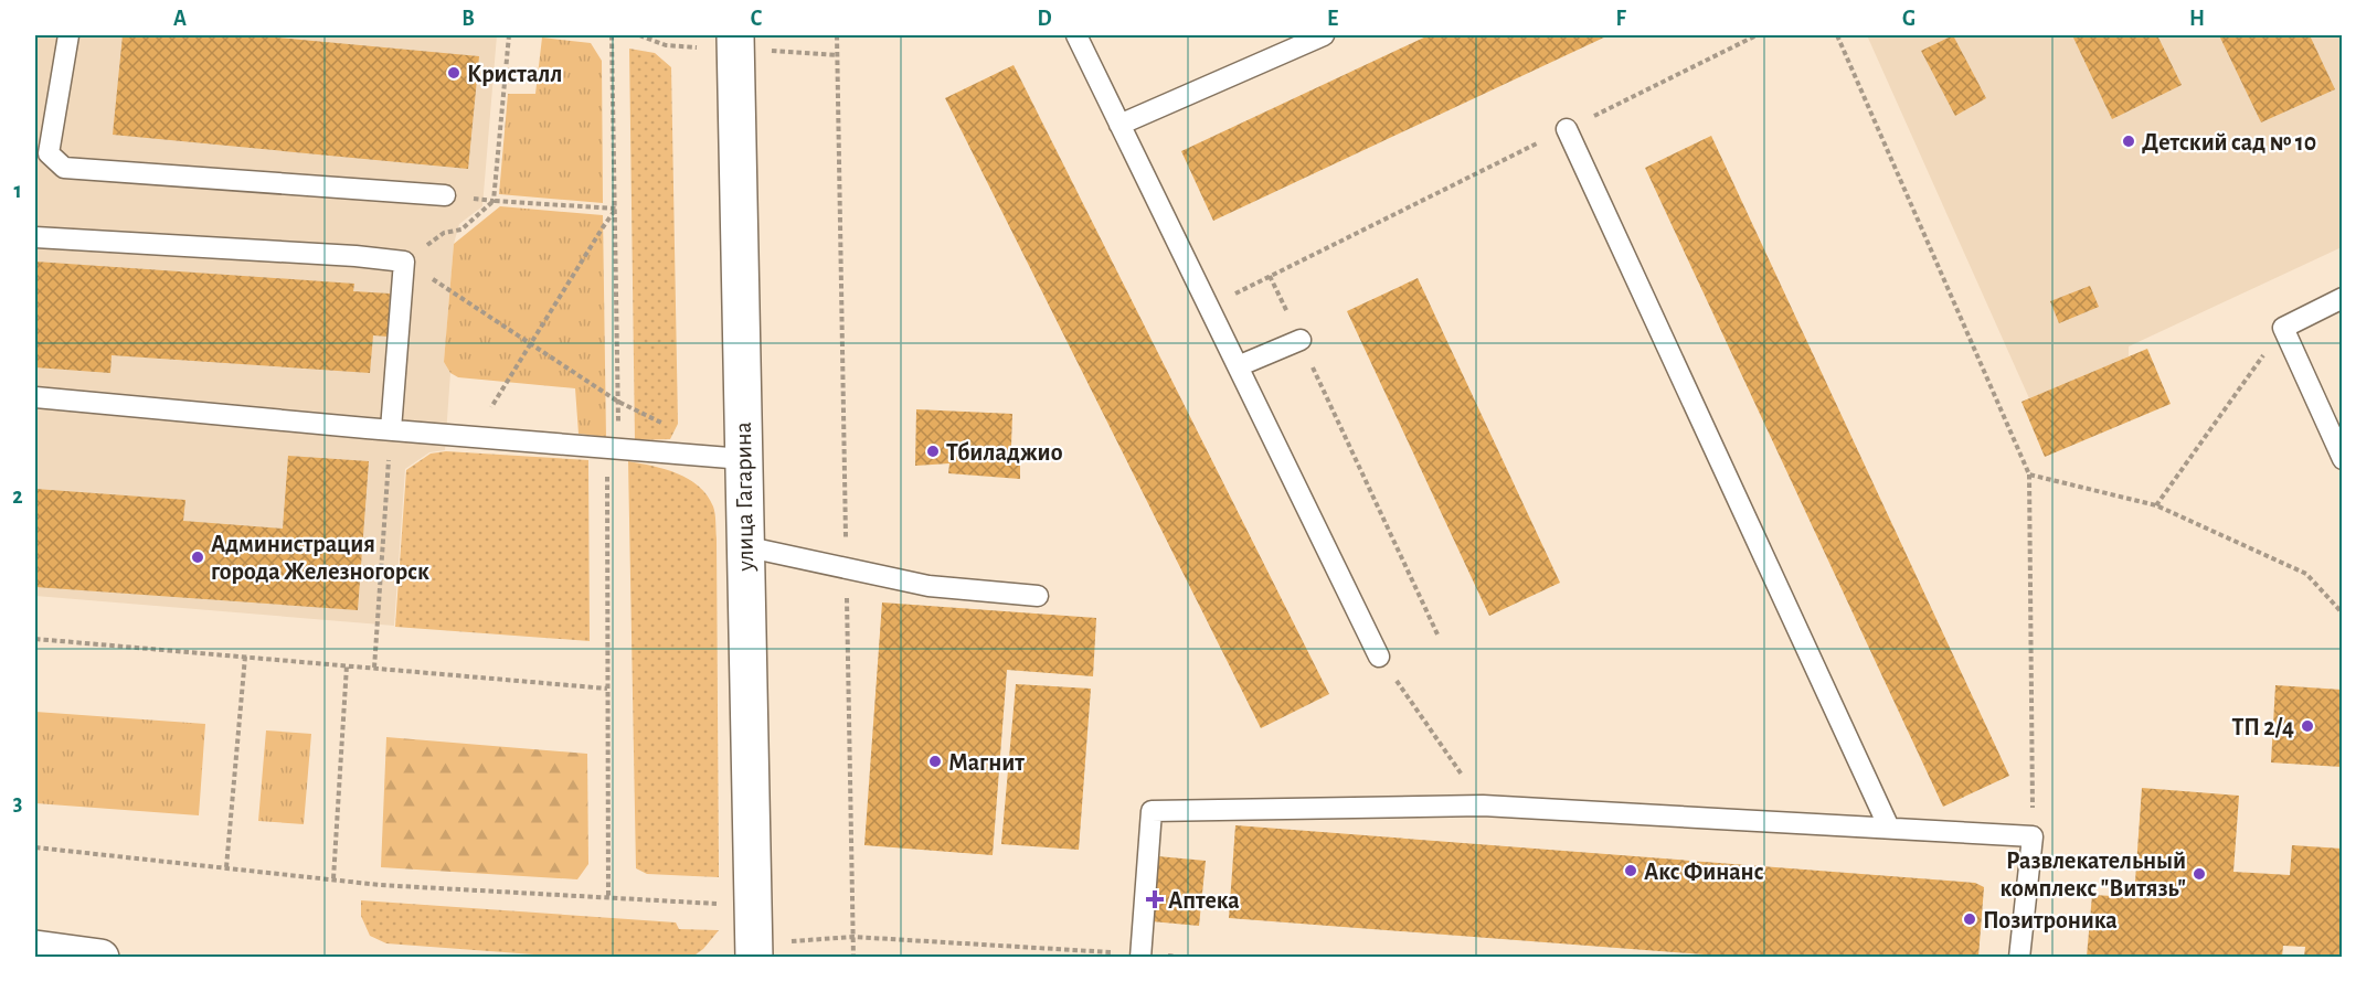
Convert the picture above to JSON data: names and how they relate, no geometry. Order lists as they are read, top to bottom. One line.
{"streets":{"main road":["улица Гагарина"]},"places":{"other":["Кристалл","Детский сад № 10","Тбиладжио","Администрация города Железногорск","ТП 2/4","Магнит","Акс Финанс","Развлекательный комплекс \"Витязь\"","Позитроника"],"health":["Аптека"]},"grid":{"columns":["A","B","C","D","E","F","G","H"],"rows":["1","2","3"]}}
